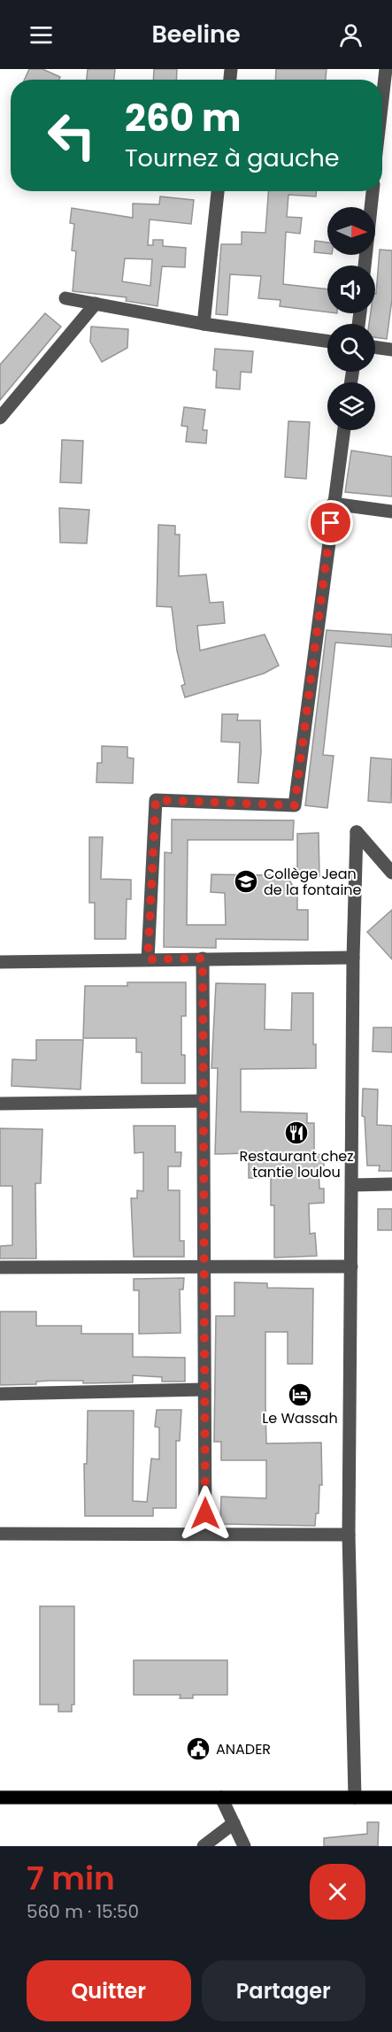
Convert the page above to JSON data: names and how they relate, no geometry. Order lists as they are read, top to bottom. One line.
{"places":{"school or university":["Collège Jean de la fontaine"],"restaurant":["Restaurant chez tantie loulou"],"hotel":["Le Wassah"],"public building":["ANADER"]},"north":"right","page":{"header":"Beeline","turn":["260 m","Tournez à gauche"],"heading":["7 min","560 m · 15:50"],"buttons":["Quitter","Partager"]}}
